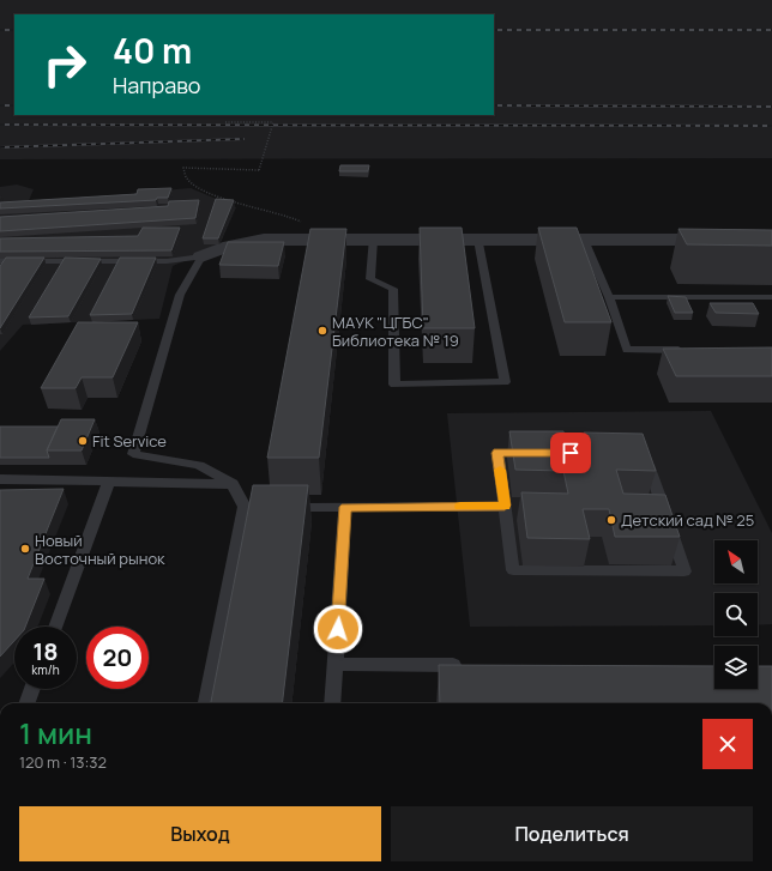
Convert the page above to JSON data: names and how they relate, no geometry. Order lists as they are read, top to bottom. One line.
{"places":["МАУК \"ЦГБС\" Библиотека № 19","Fit Service","Детский сад № 25","Новый Восточный рынок"],"north":"top left","page":{"turn":["40 m","Направо"],"speed":"18 km/h","limit":"20","heading":["1 мин","120 m · 13:32"],"buttons":["Выход","Поделиться"]}}
